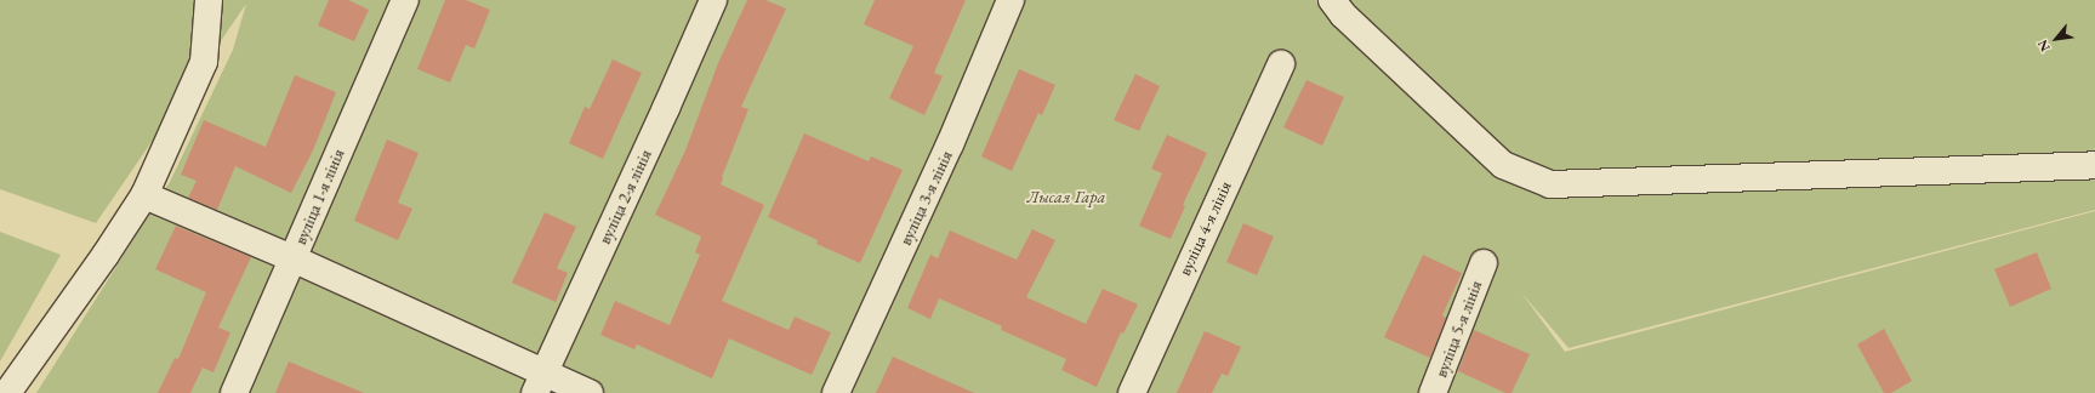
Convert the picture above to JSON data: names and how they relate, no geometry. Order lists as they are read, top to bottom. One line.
{"streets":{"street":["вуліца 1-я лінія","вуліца 2-я лінія","вуліца 3-я лінія","вуліца 4-я лінія","вуліца 5-я лінія"]},"parks":["Лысая Гара"],"north":"bottom left"}
